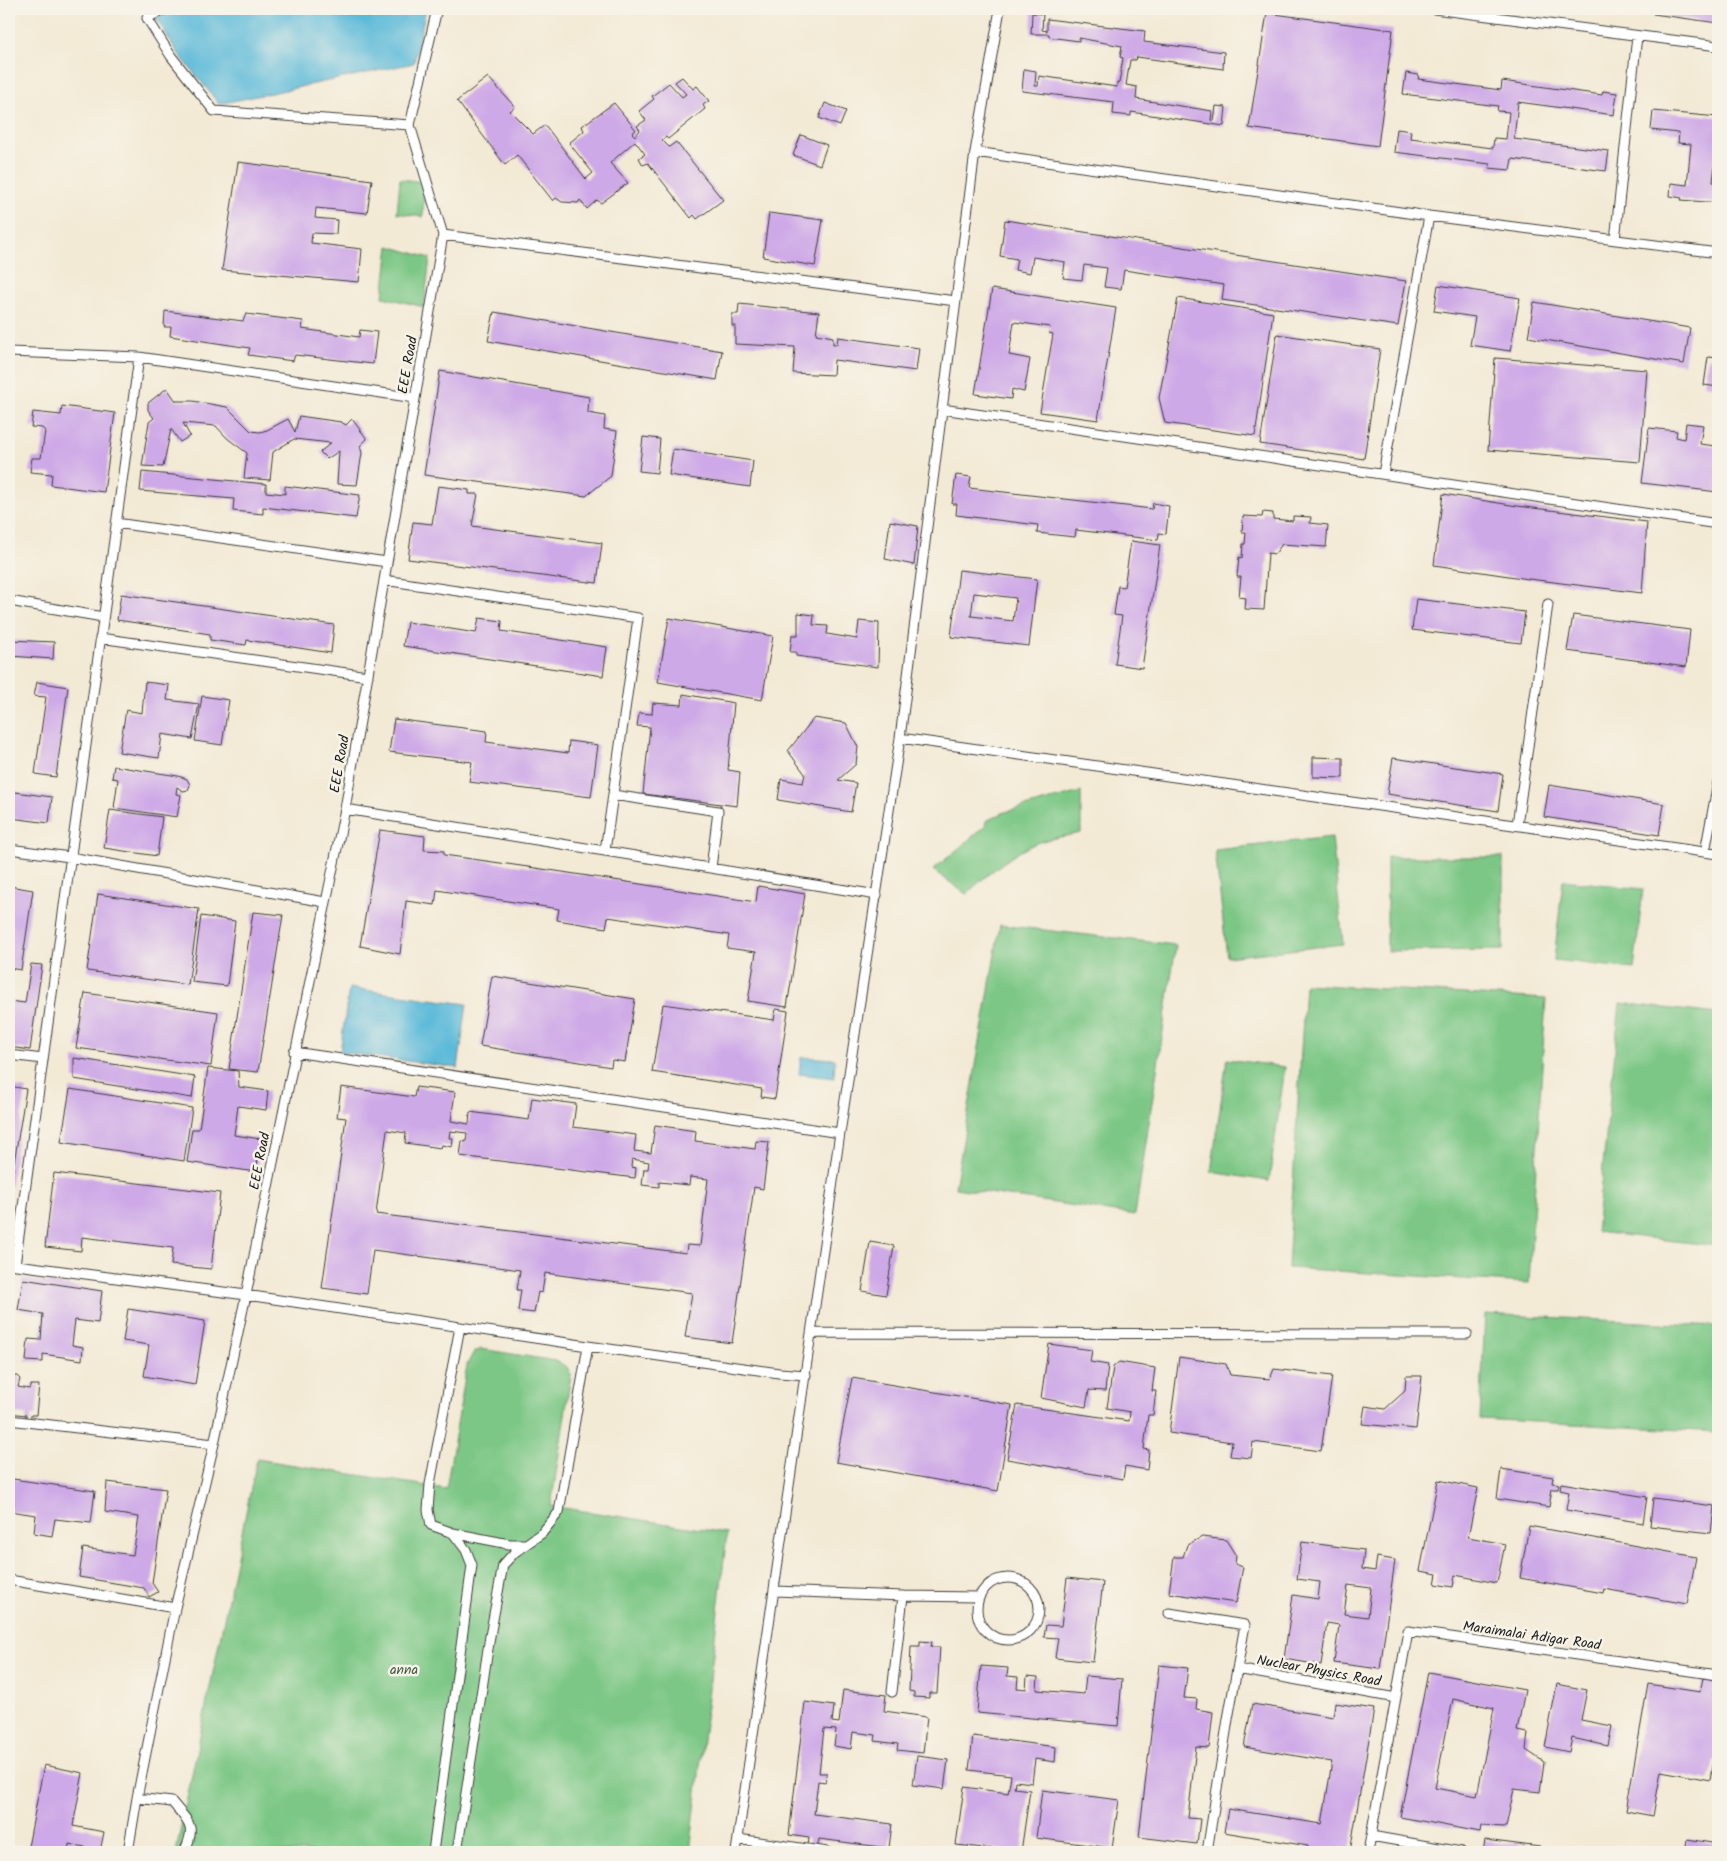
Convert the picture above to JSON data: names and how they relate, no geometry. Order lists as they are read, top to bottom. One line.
{"streets":{"lane":["EEE Road","Maraimalai Adigar Road","Nuclear Physics Road"]},"crossings":[["Maraimalai Adigar Road","Nuclear Physics Road"]],"parks":["anna"]}
